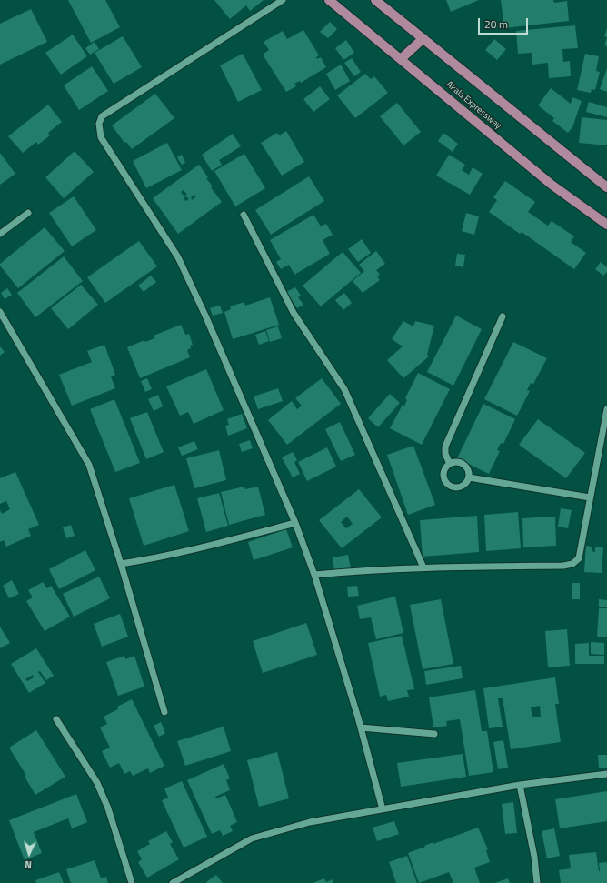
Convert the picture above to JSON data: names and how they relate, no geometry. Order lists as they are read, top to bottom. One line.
{"streets":{"main road":["Akala Expressway"]},"scale_bar":"20 m","north":"bottom"}
